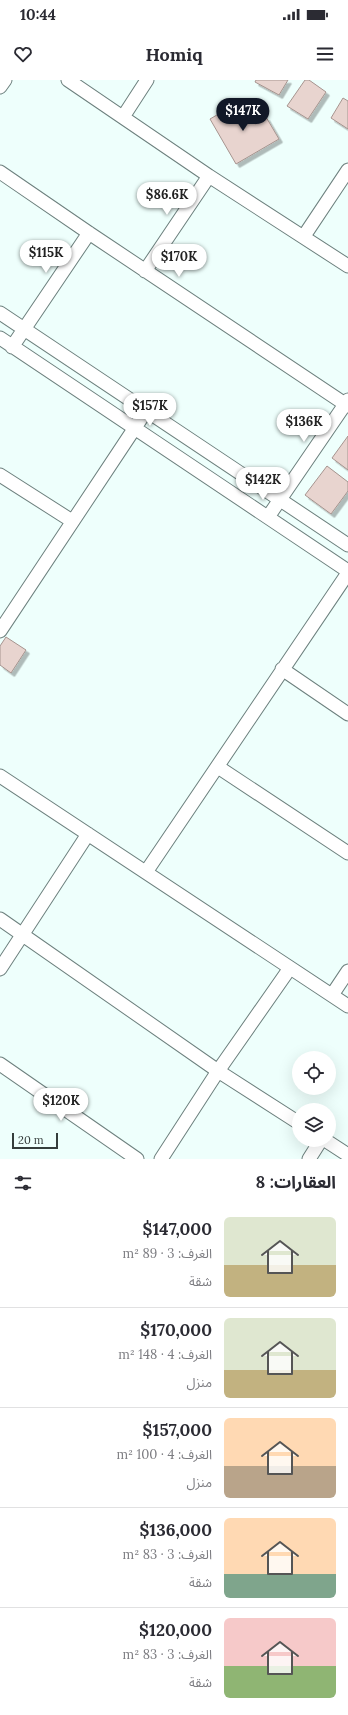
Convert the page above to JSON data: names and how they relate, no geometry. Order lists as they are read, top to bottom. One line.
{"scale_bar":"20 m","page":{"status":"10:44","header":"Homiq","price":["$147K","$86.6K","$115K","$170K","$157K","$136K","$142K","$120K"],"scale":"20 m","heading":"العقارات: 8","list":[{"name":"$147,000","note":"الغرف: 3 · 89 m² · شقة"},{"name":"$170,000","note":"الغرف: 4 · 148 m² · منزل"},{"name":"$157,000","note":"الغرف: 4 · 100 m² · منزل"},{"name":"$136,000","note":"الغرف: 3 · 83 m² · شقة"},{"name":"$120,000","note":"الغرف: 3 · 83 m² · شقة"}]}}
